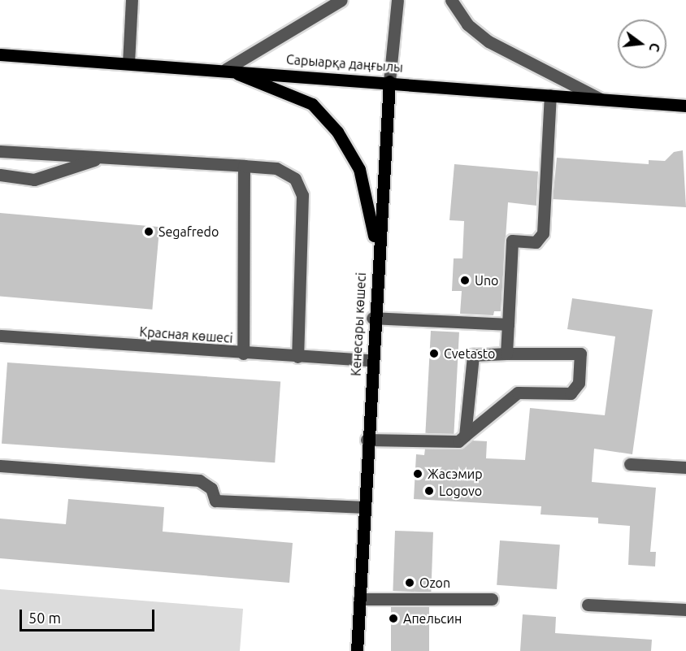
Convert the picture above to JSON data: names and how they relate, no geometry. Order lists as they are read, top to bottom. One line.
{"streets":{"main road":["Сарыарқа даңғылы","Кенесары көшесі"],"street":["Красная көшесі"]},"crossings":[["Сарыарқа даңғылы","Кенесары көшесі"],["Кенесары көшесі","Красная көшесі"]],"places":["Segafredo","Uno","Cvetasto","Жасэмир","Logovo","Ozon","Апельсин"],"scale_bar":"50 m","north":"right"}
